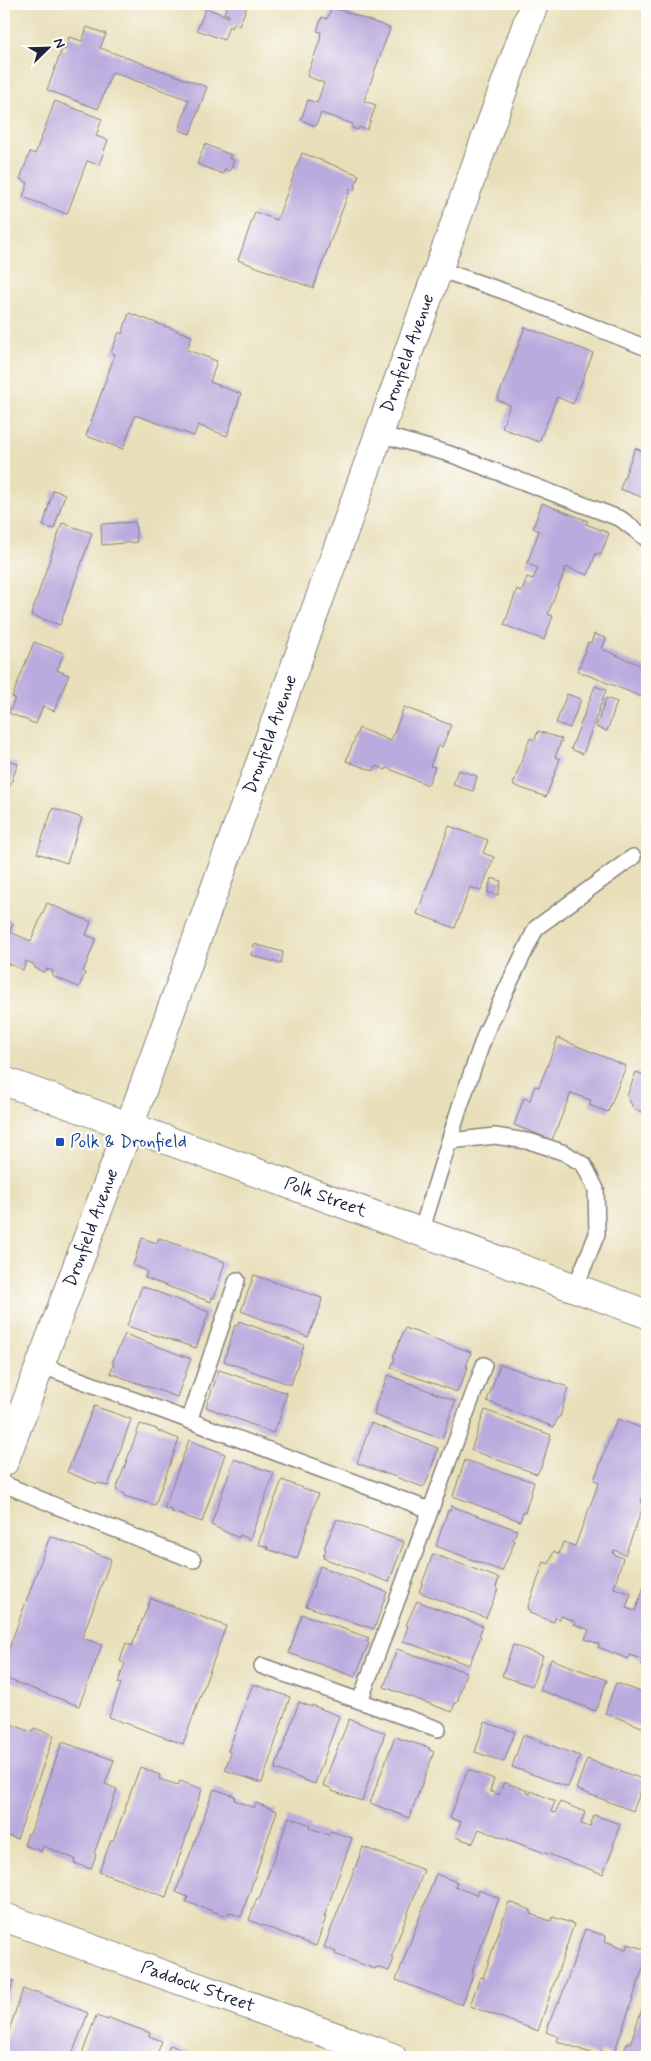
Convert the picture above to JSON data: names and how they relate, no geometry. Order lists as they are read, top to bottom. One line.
{"streets":{"street":["Dronfield Avenue","Polk Street","Paddock Street"]},"crossings":[["Dronfield Avenue","Polk Street"]],"places":{"transit":["Polk & Dronfield"]},"north":"top right"}
